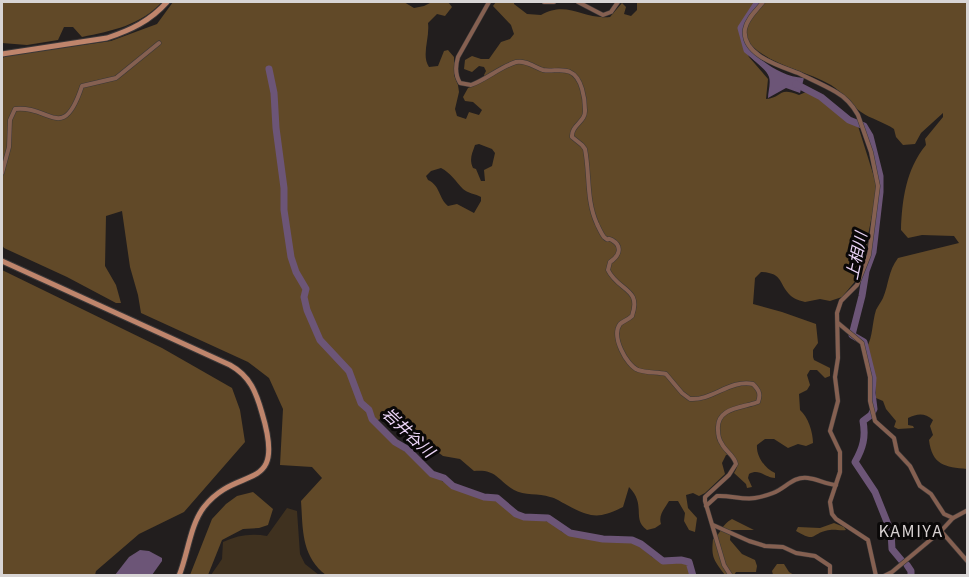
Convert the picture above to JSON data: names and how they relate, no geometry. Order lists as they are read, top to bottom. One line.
{"districts":["KAMIYA"],"water":["上相川","岩井谷川"]}
